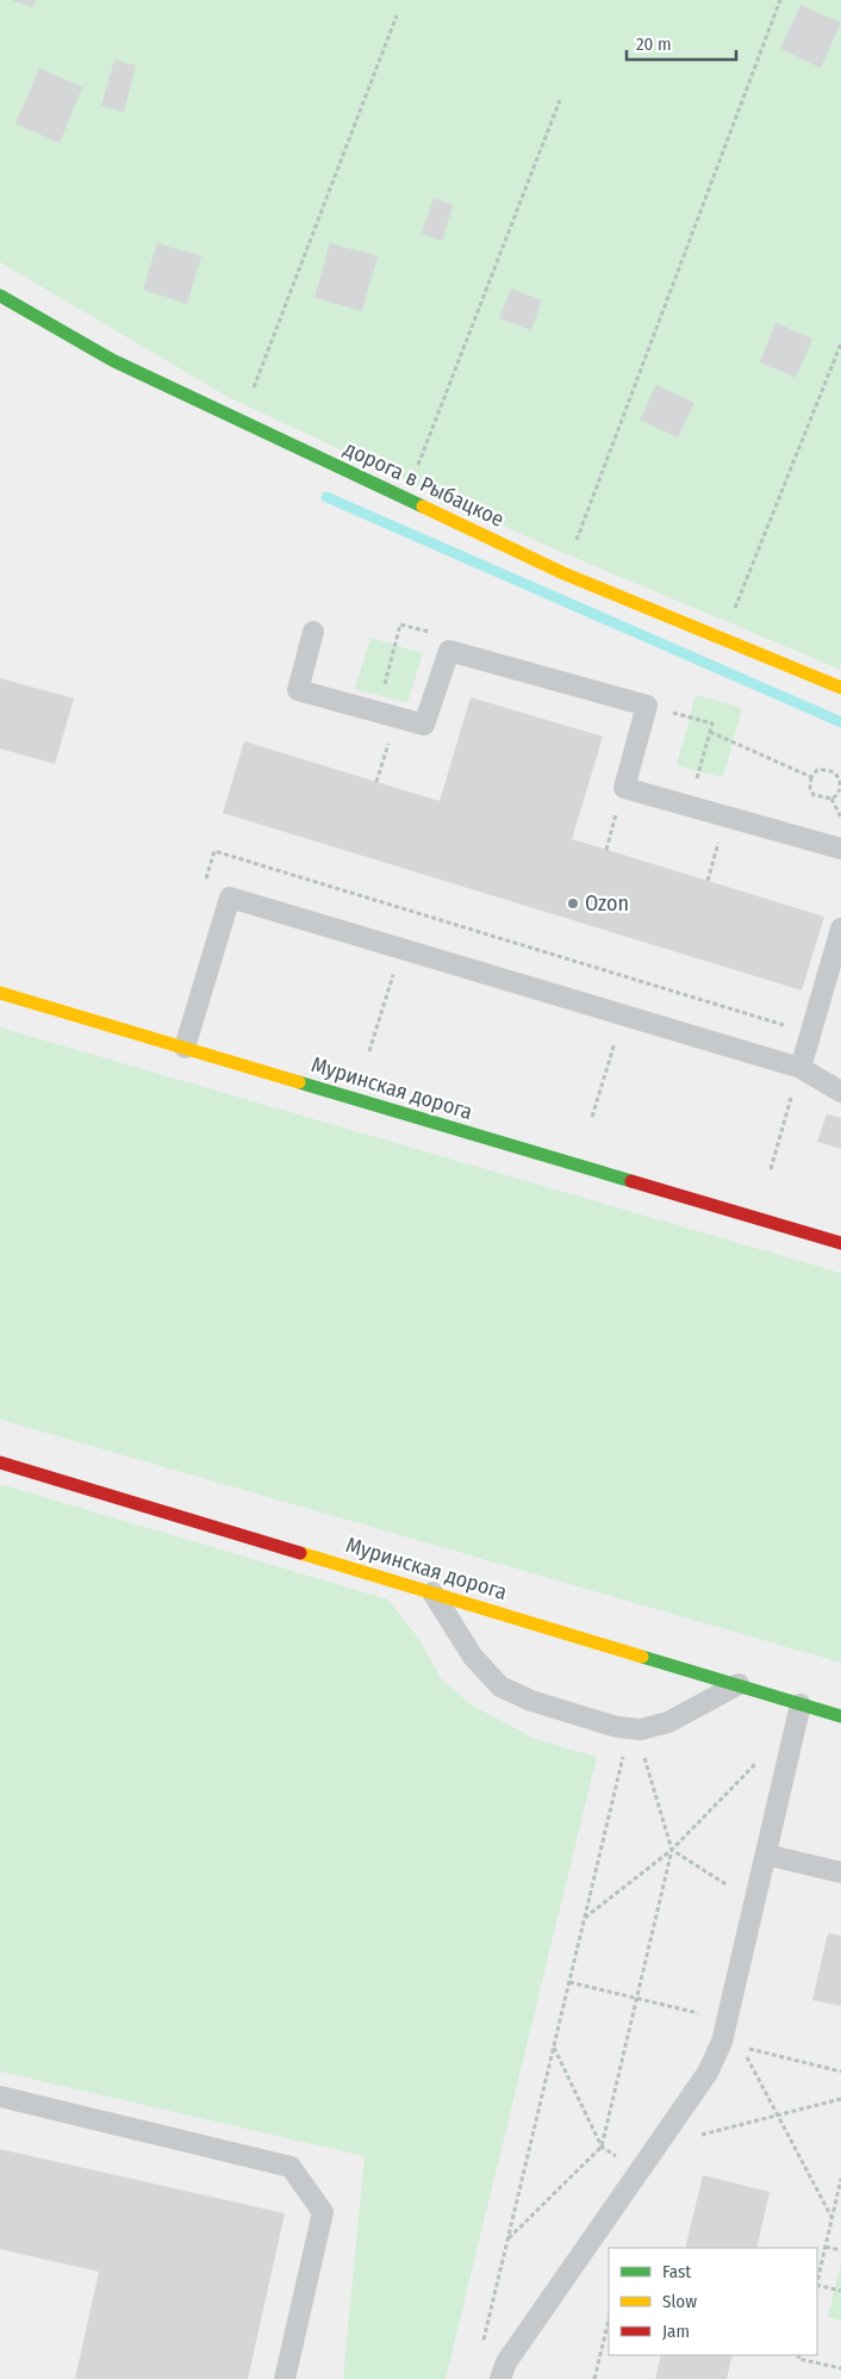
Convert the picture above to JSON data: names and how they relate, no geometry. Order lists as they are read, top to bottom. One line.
{"streets":{"street":["дорога в Рыбацкое","Муринская дорога"]},"places":["Ozon"],"legend":["Fast","Slow","Jam"],"scale_bar":"20 m"}
